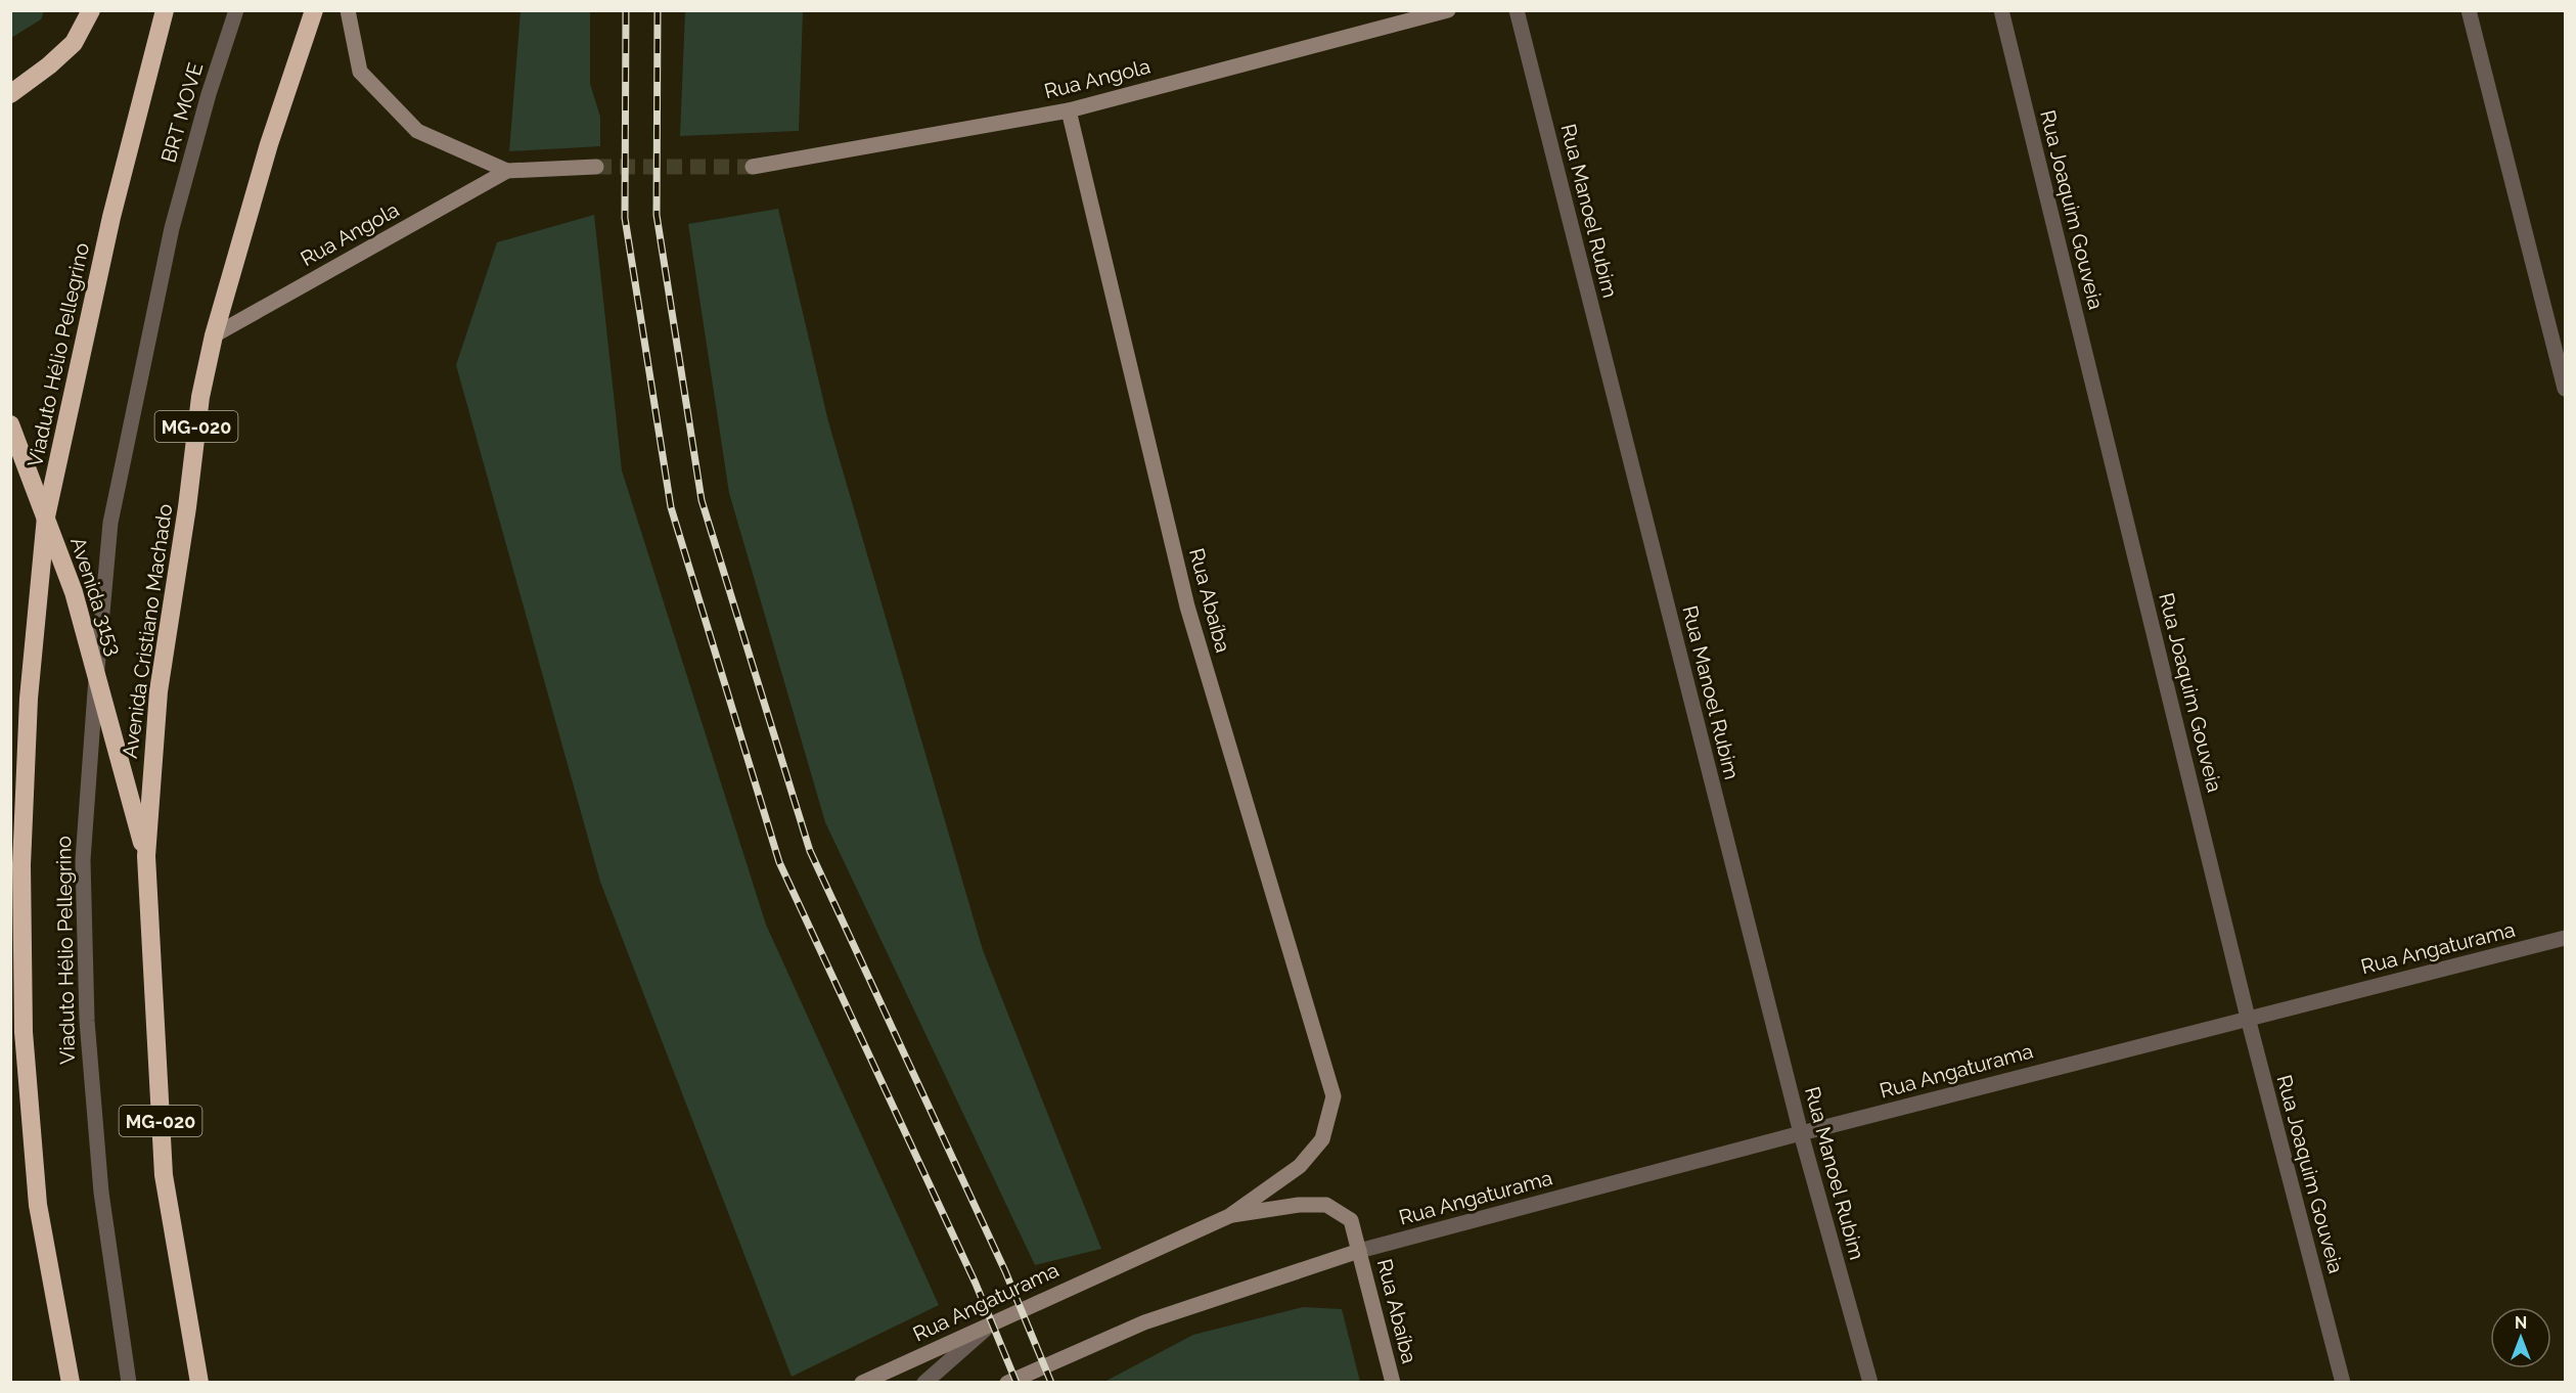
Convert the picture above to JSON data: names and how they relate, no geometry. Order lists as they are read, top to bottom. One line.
{"streets":{"highway":["Viaduto Hélio Pellegrino","MG-020","Avenida 3153","Avenida Cristiano Machado"],"street":["Rua Angola","BRT MOVE","Rua Joaquim Gouveia","Rua Manoel Rubim","Rua Abaíba","Rua Angaturama"]},"crossings":[["Rua Angola","Rua Abaíba"],["Rua Angola","Avenida Cristiano Machado"],["BRT MOVE","Viaduto Hélio Pellegrino"],["Rua Joaquim Gouveia","Rua Angaturama"],["Rua Manoel Rubim","Rua Angaturama"],["Avenida 3153","Avenida Cristiano Machado"],["Rua Abaíba","Rua Angaturama"]],"north":"top"}
